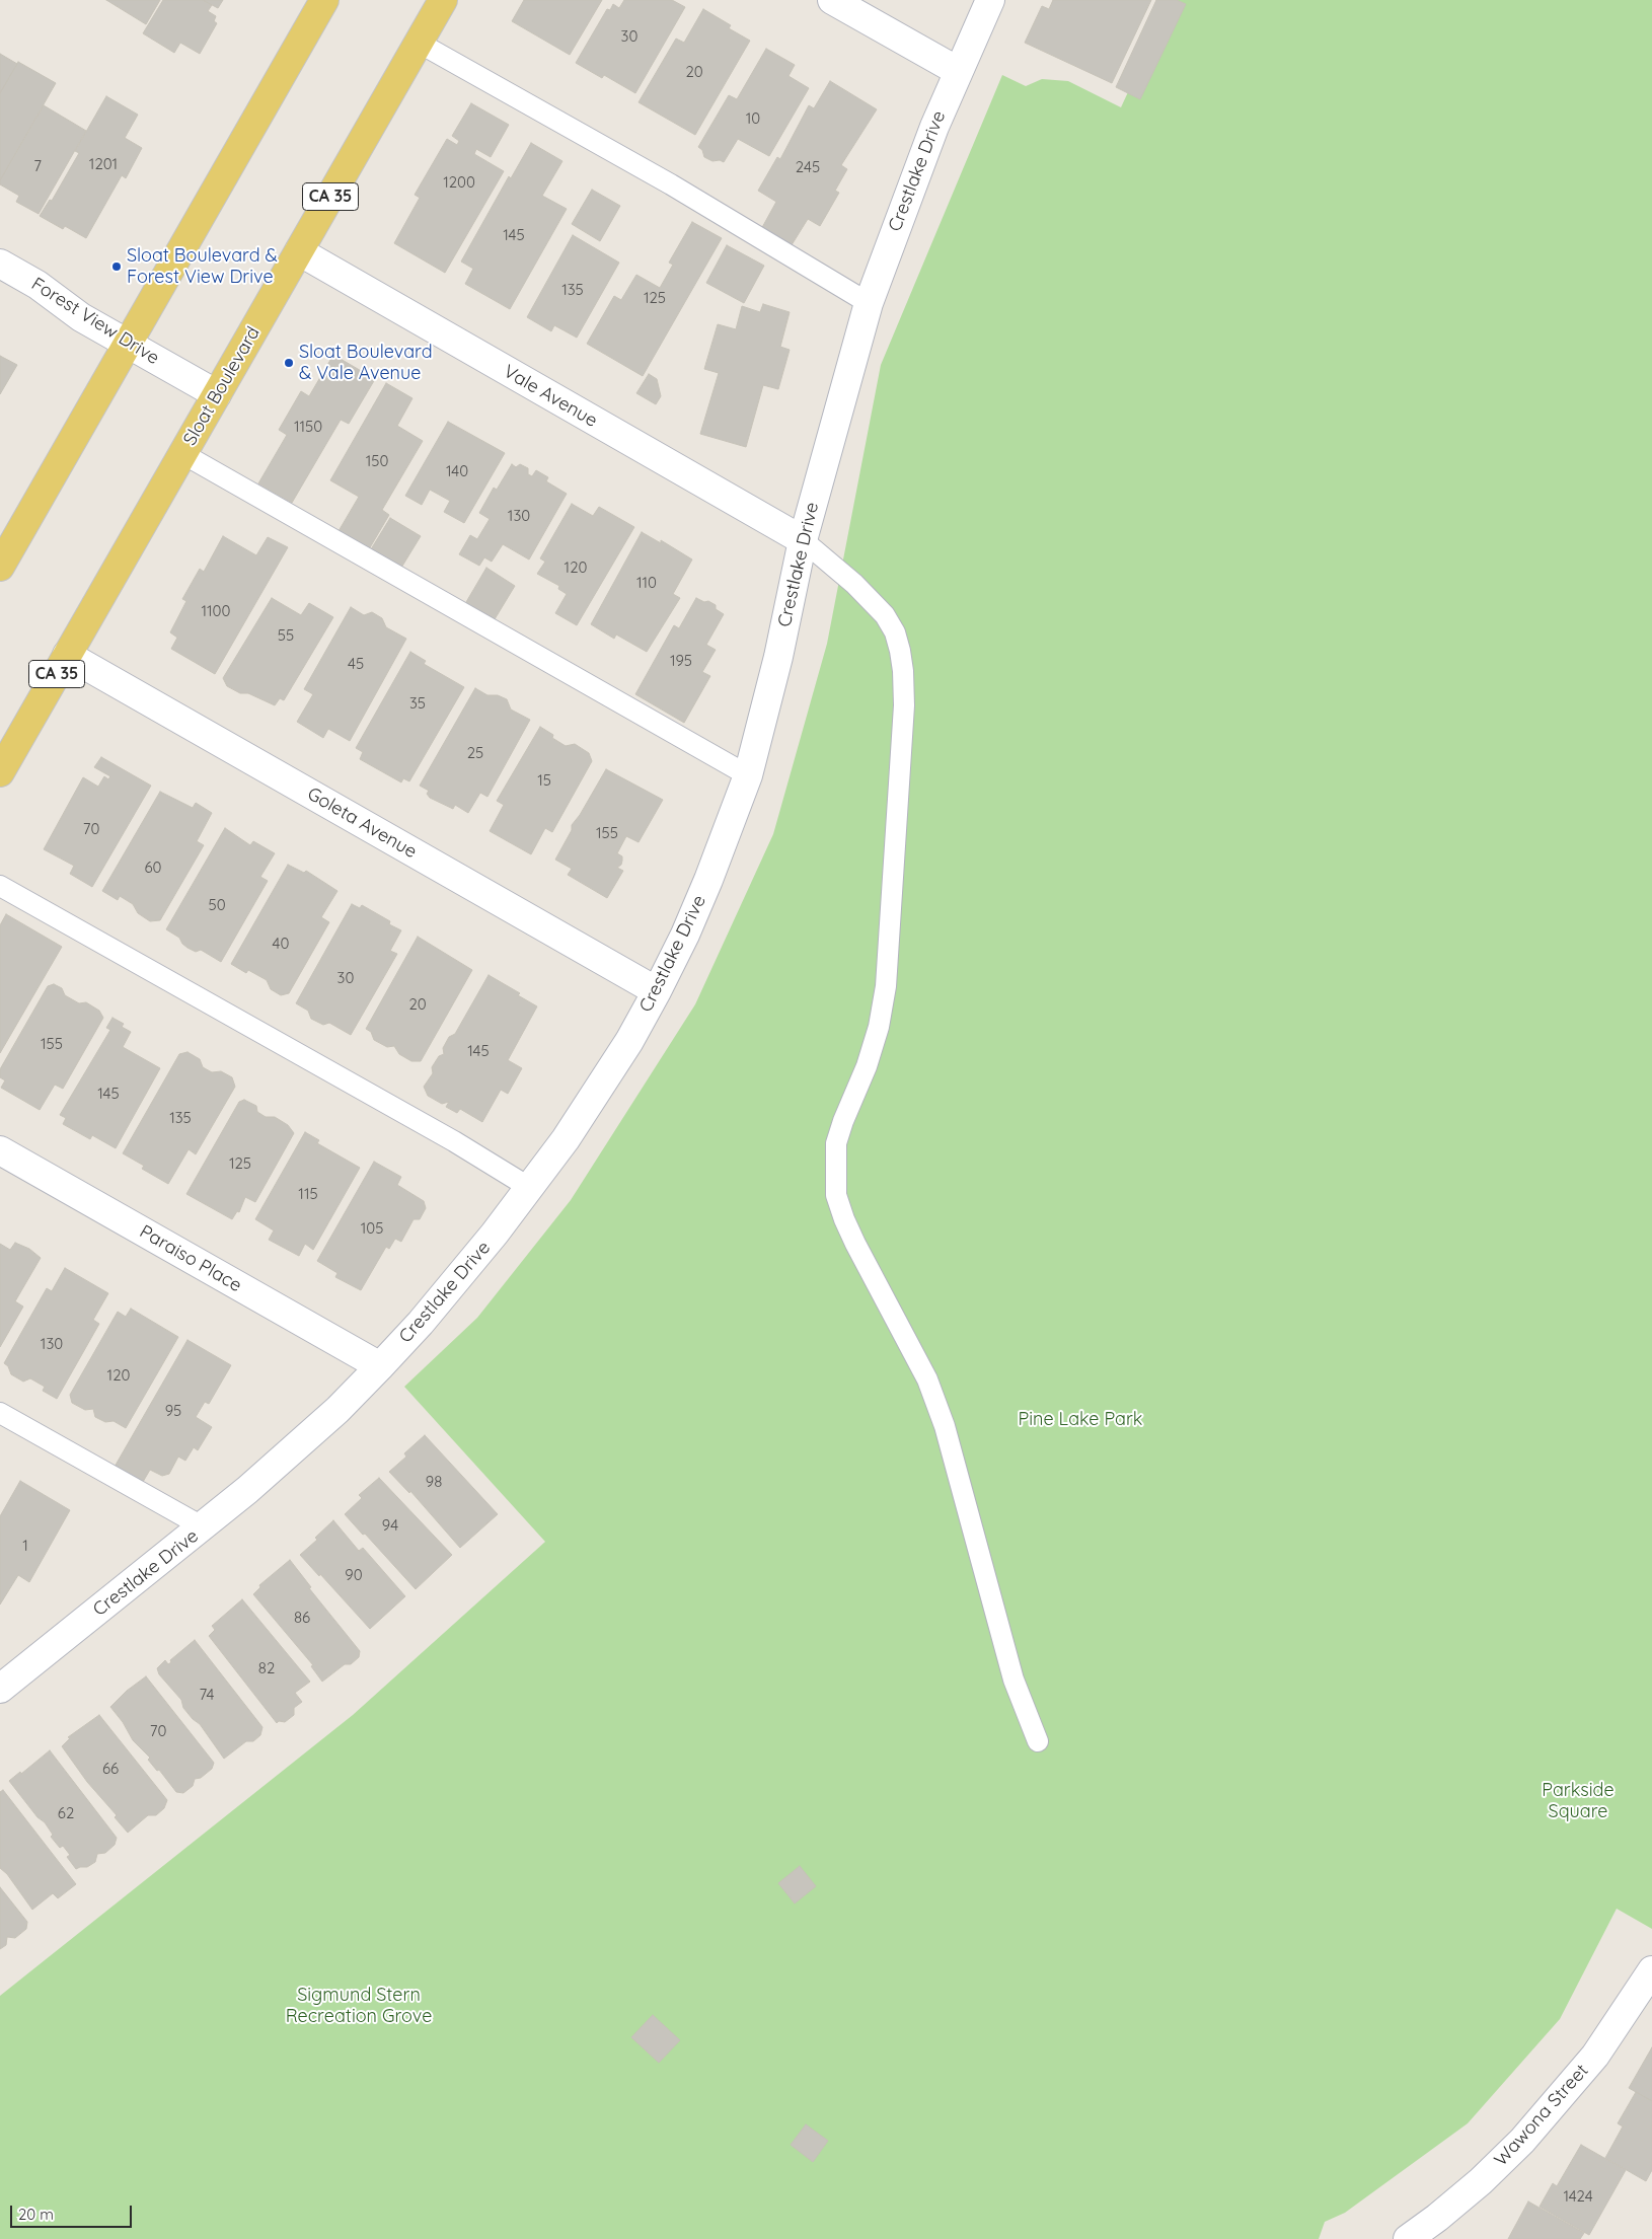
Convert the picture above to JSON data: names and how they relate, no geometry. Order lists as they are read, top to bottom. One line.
{"streets":{"main road":["CA 35","Sloat Boulevard"],"street":["Crestlake Drive","Forest View Drive","Vale Avenue","Goleta Avenue","Paraiso Place","Wawona Street"]},"crossings":[["Crestlake Drive","Vale Avenue"],["Crestlake Drive","Goleta Avenue"],["Crestlake Drive","Paraiso Place"],["Forest View Drive","Sloat Boulevard"],["Sloat Boulevard","Vale Avenue"],["Sloat Boulevard","Goleta Avenue"]],"parks":["Pine Lake Park","Parkside Square","Sigmund Stern Recreation Grove"],"places":["Sloat Boulevard & Forest View Drive","Sloat Boulevard & Vale Avenue"],"house_numbers":["30","20","10","1201","7","245","1200","145","135","125","1150","150","140","130","120","110","1100","55","195","45","35","25","15","70","155","60","50","40","30","20","155","145","145","135","125","115","105","130","120","95","98","94","1","90","86","82","74","70","66","62","1424"],"scale_bar":"20 m"}
